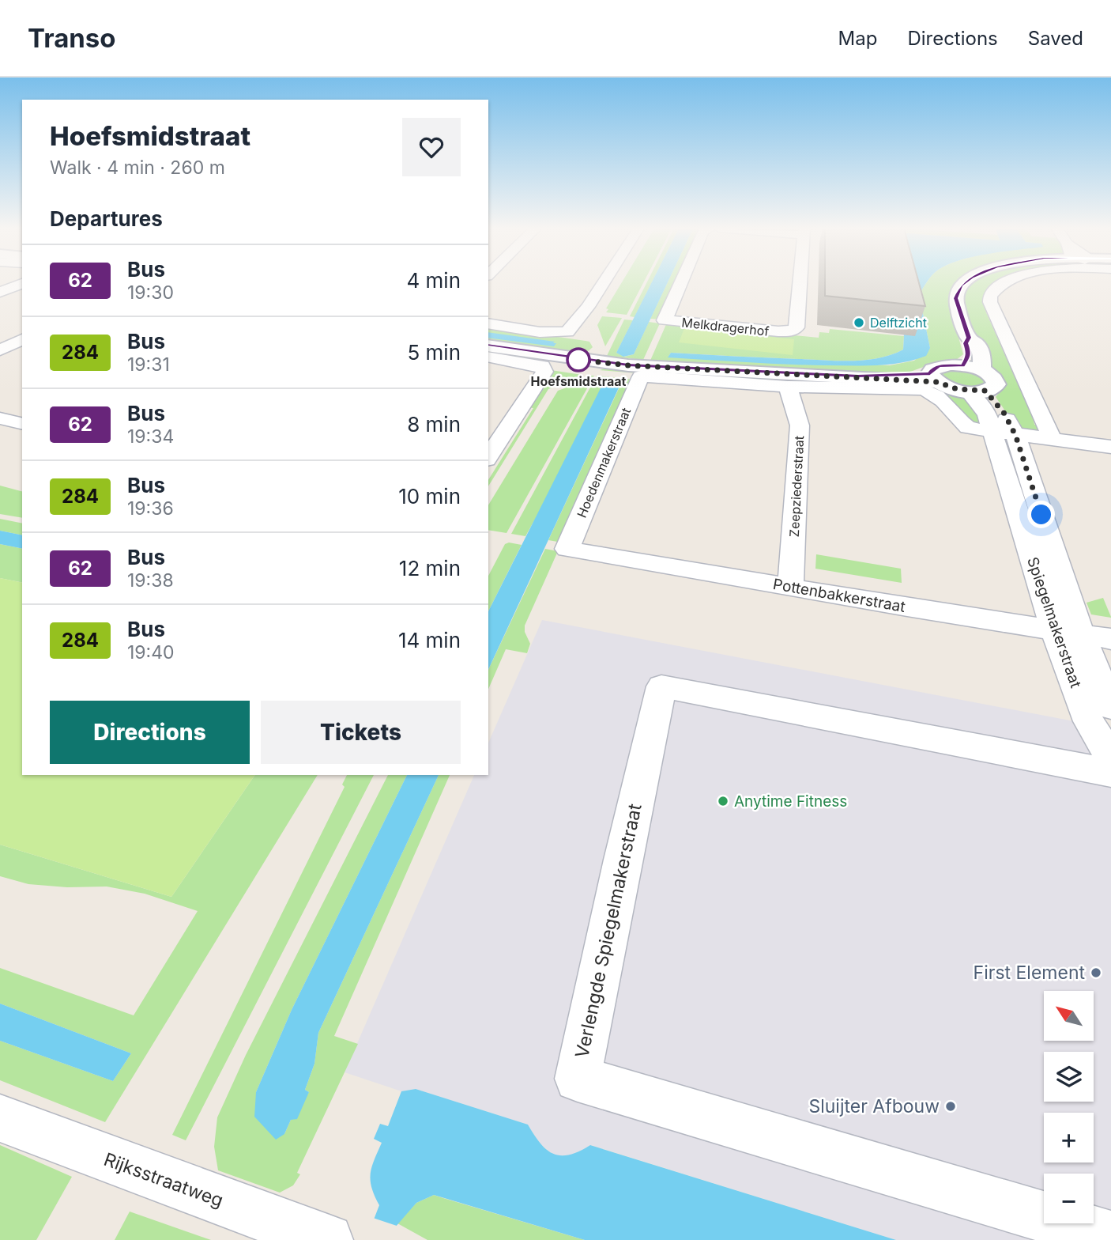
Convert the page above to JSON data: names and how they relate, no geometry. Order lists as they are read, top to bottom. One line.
{"streets":{"street":["Melkdragerhof","Hoedenmakerstraat","Zeepziederstraat","Pottenbakkerstraat","Spiegelmakerstraat","Verlengde Spiegelmakerstraat","Rijksstraatweg"]},"crossings":[["Hoedenmakerstraat","Zeepziederstraat"],["Hoedenmakerstraat","Pottenbakkerstraat"],["Zeepziederstraat","Pottenbakkerstraat"],["Pottenbakkerstraat","Spiegelmakerstraat"]],"places":["Delftzicht","Hoefsmidstraat","Anytime Fitness","First Element","Sluijter Afbouw"],"lines":["bus line 62"],"north":"top left","page":{"header":"Transo","nav":["Map","Directions","Saved"],"heading":[["Hoefsmidstraat","Walk · 4 min · 260 m"],"Departures"],"list":[{"mark":"62","name":"Bus","note":"19:30","value":"4 min"},{"mark":"284","name":"Bus","note":"19:31","value":"5 min"},{"mark":"62","name":"Bus","note":"19:34","value":"8 min"},{"mark":"284","name":"Bus","note":"19:36","value":"10 min"},{"mark":"62","name":"Bus","note":"19:38","value":"12 min"},{"mark":"284","name":"Bus","note":"19:40","value":"14 min"}],"buttons":["Directions","Tickets"],"map_buttons":["+","−"]}}
